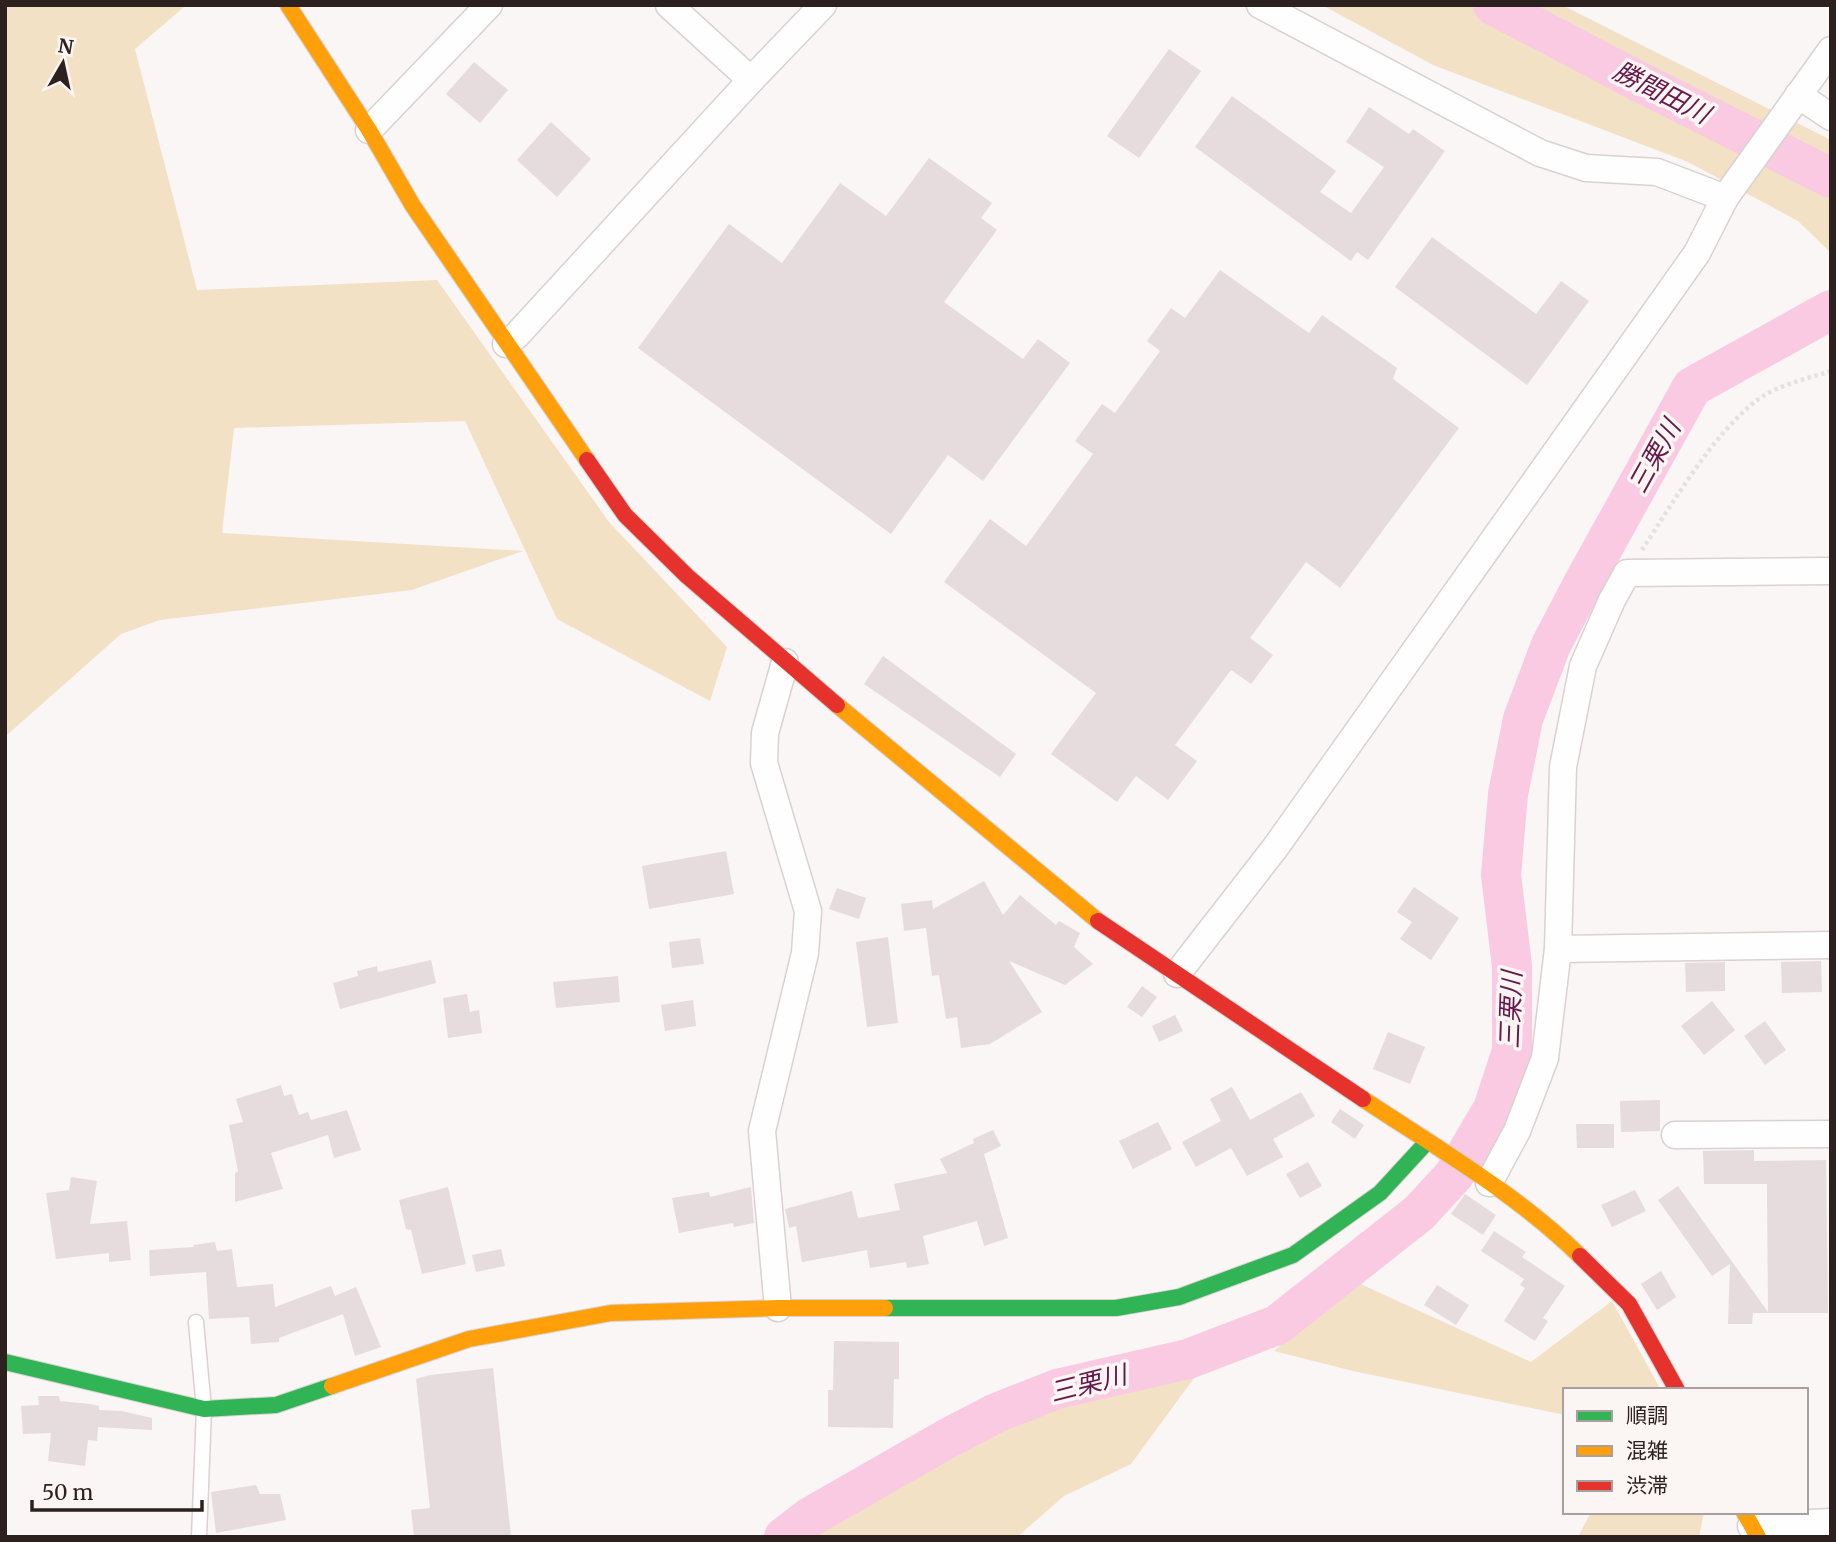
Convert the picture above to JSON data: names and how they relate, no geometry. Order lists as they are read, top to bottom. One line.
{"water":["勝間田川","三栗川"],"legend":["順調","混雑","渋滞"],"scale_bar":"50 m","north":"top"}
